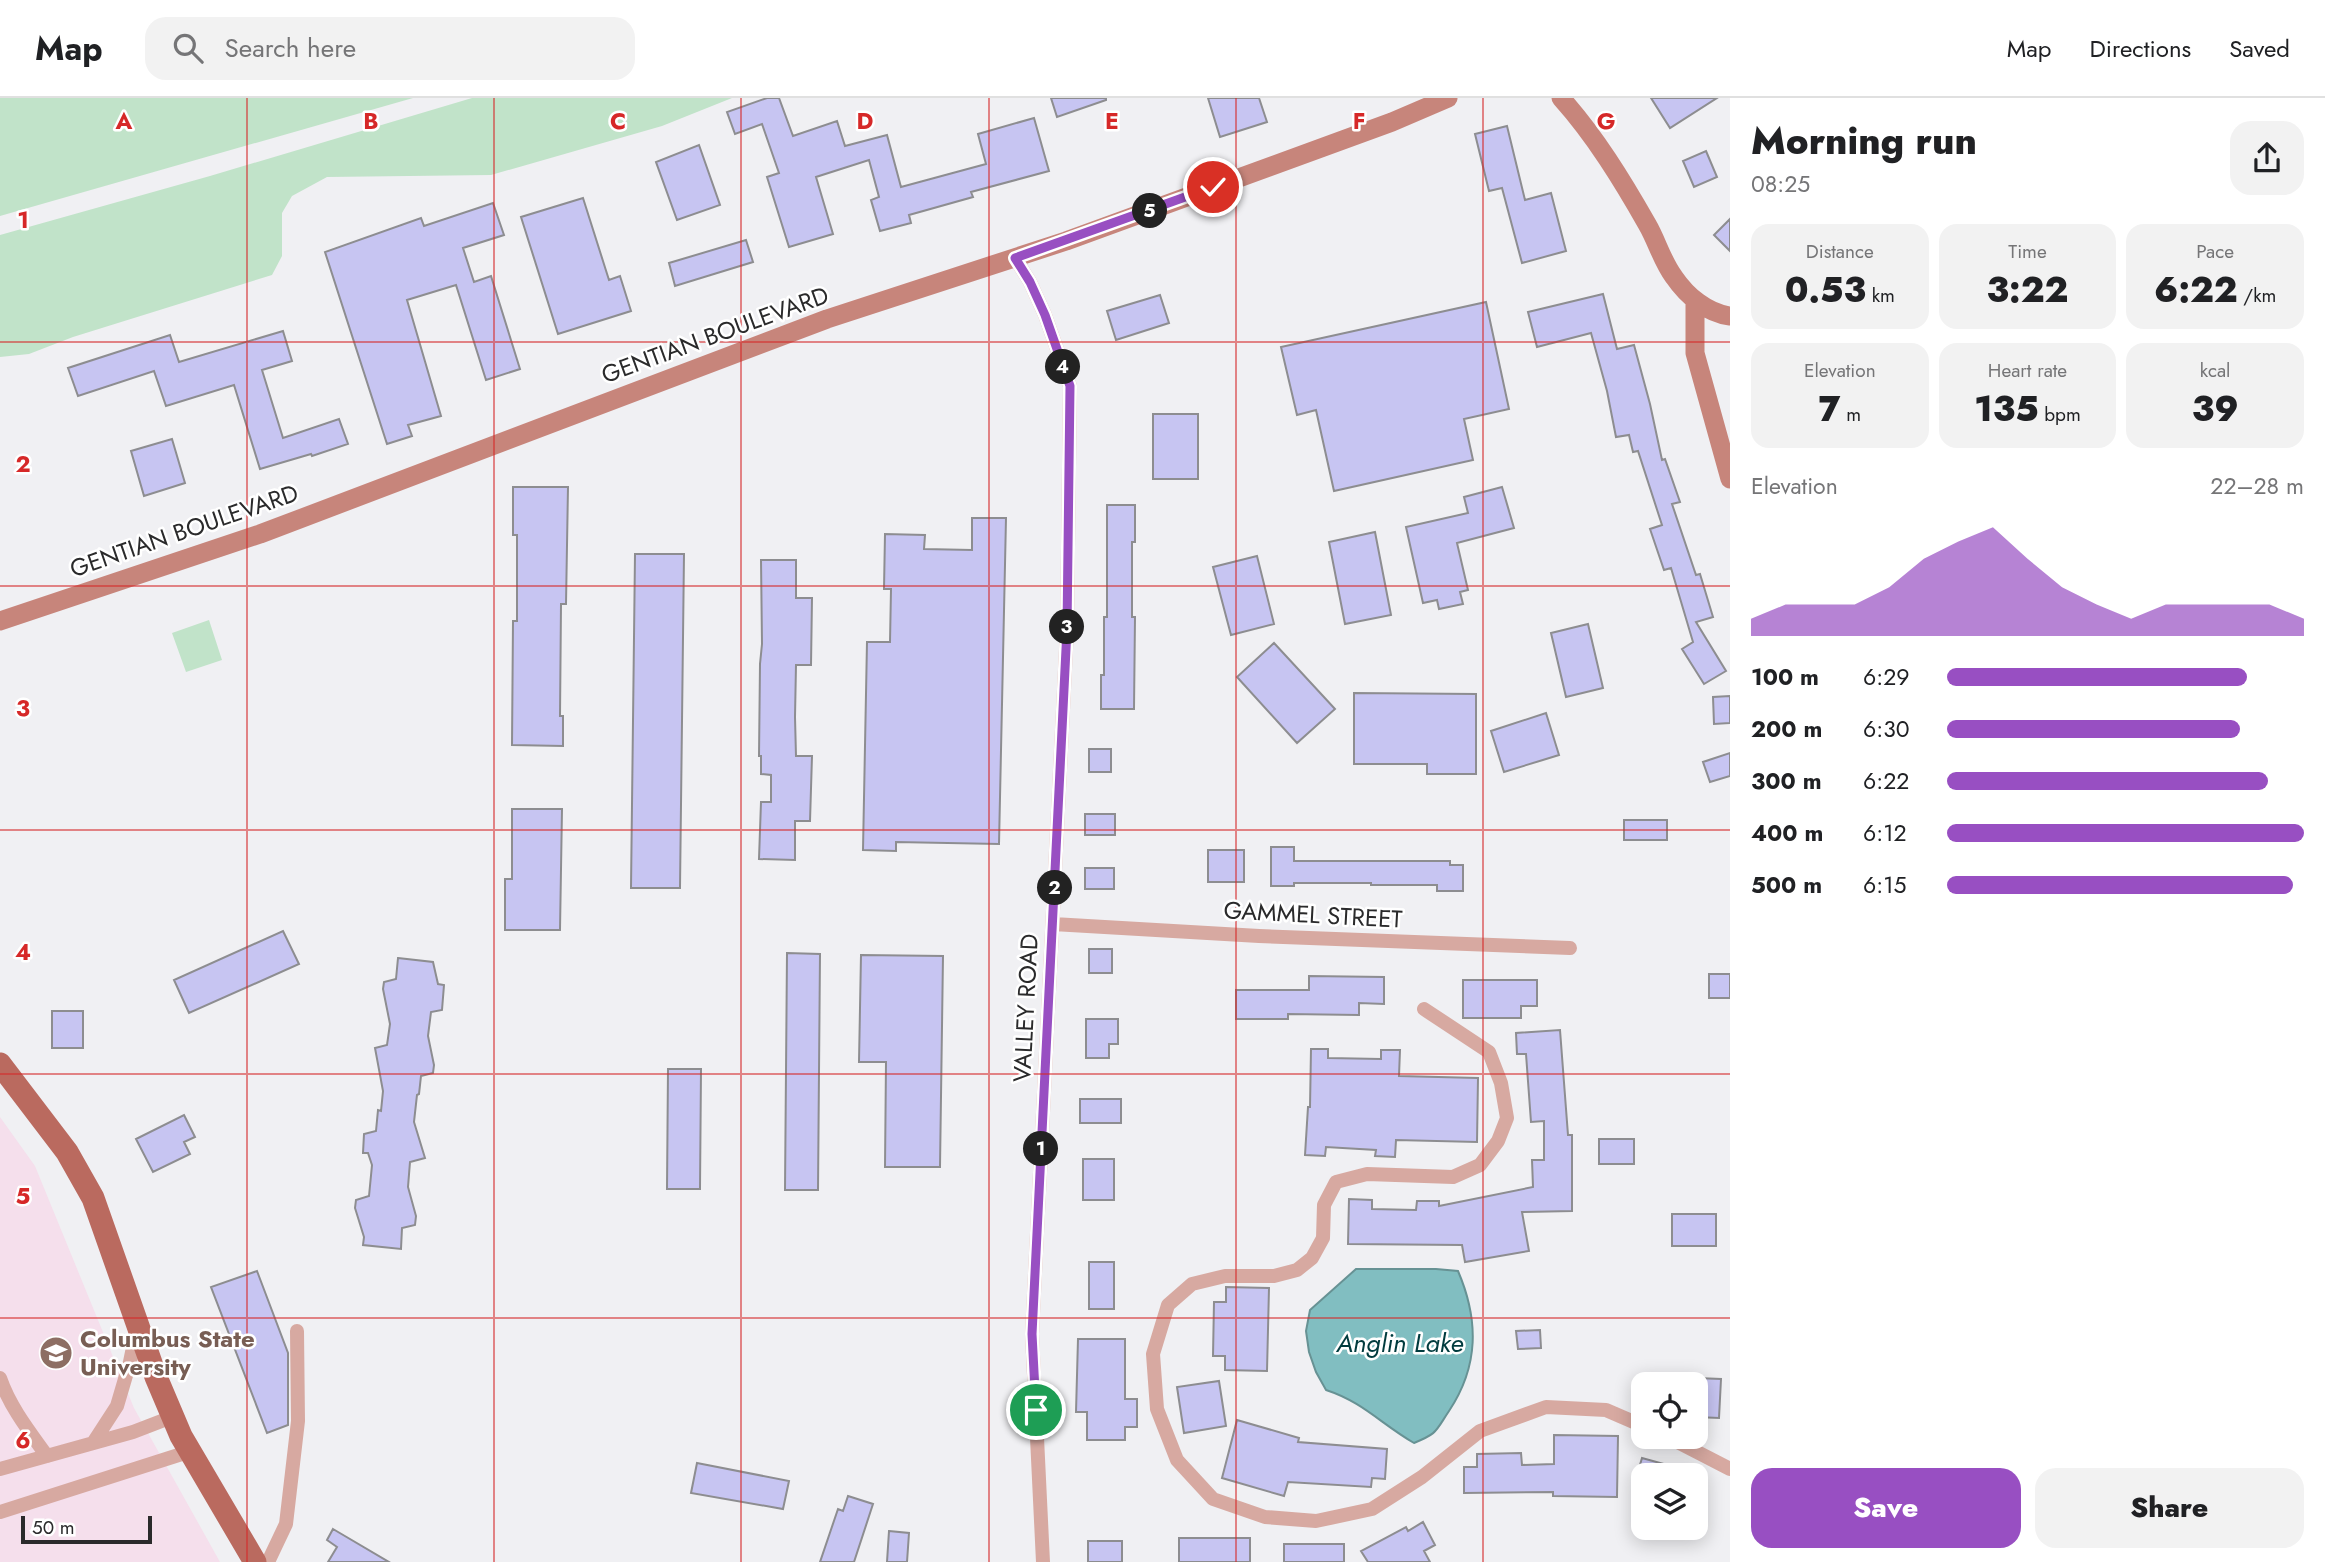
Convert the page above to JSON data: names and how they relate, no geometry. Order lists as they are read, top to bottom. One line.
{"streets":{"main road":["GENTIAN BOULEVARD"],"street":["GAMMEL STREET","VALLEY ROAD"]},"crossings":[["GENTIAN BOULEVARD","VALLEY ROAD"],["GAMMEL STREET","VALLEY ROAD"]],"water":["Anglin Lake"],"places":{"school or university":["Columbus State University"]},"scale_bar":"50 m","page":{"header":"Map","search":"Search here","nav":["Map","Directions","Saved"],"heading":["Morning run","08:25"],"pins":["5","4","3","2","1"],"stats":[["Distance","0.53 km"],["Time","3:22"],["Pace","6:22 /km"],["Elevation","7 m"],["Heart rate","135 bpm"],["kcal","39"]],"chart":["Elevation","22–28 m"],"list":[{"name":"100 m","note":"6:29"},{"name":"200 m","note":"6:30"},{"name":"300 m","note":"6:22"},{"name":"400 m","note":"6:12"},{"name":"500 m","note":"6:15"}],"buttons":["Save","Share"],"scale":"50 m"},"grid":{"columns":["A","B","C","D","E","F","G"],"rows":["1","2","3","4","5","6"]}}
